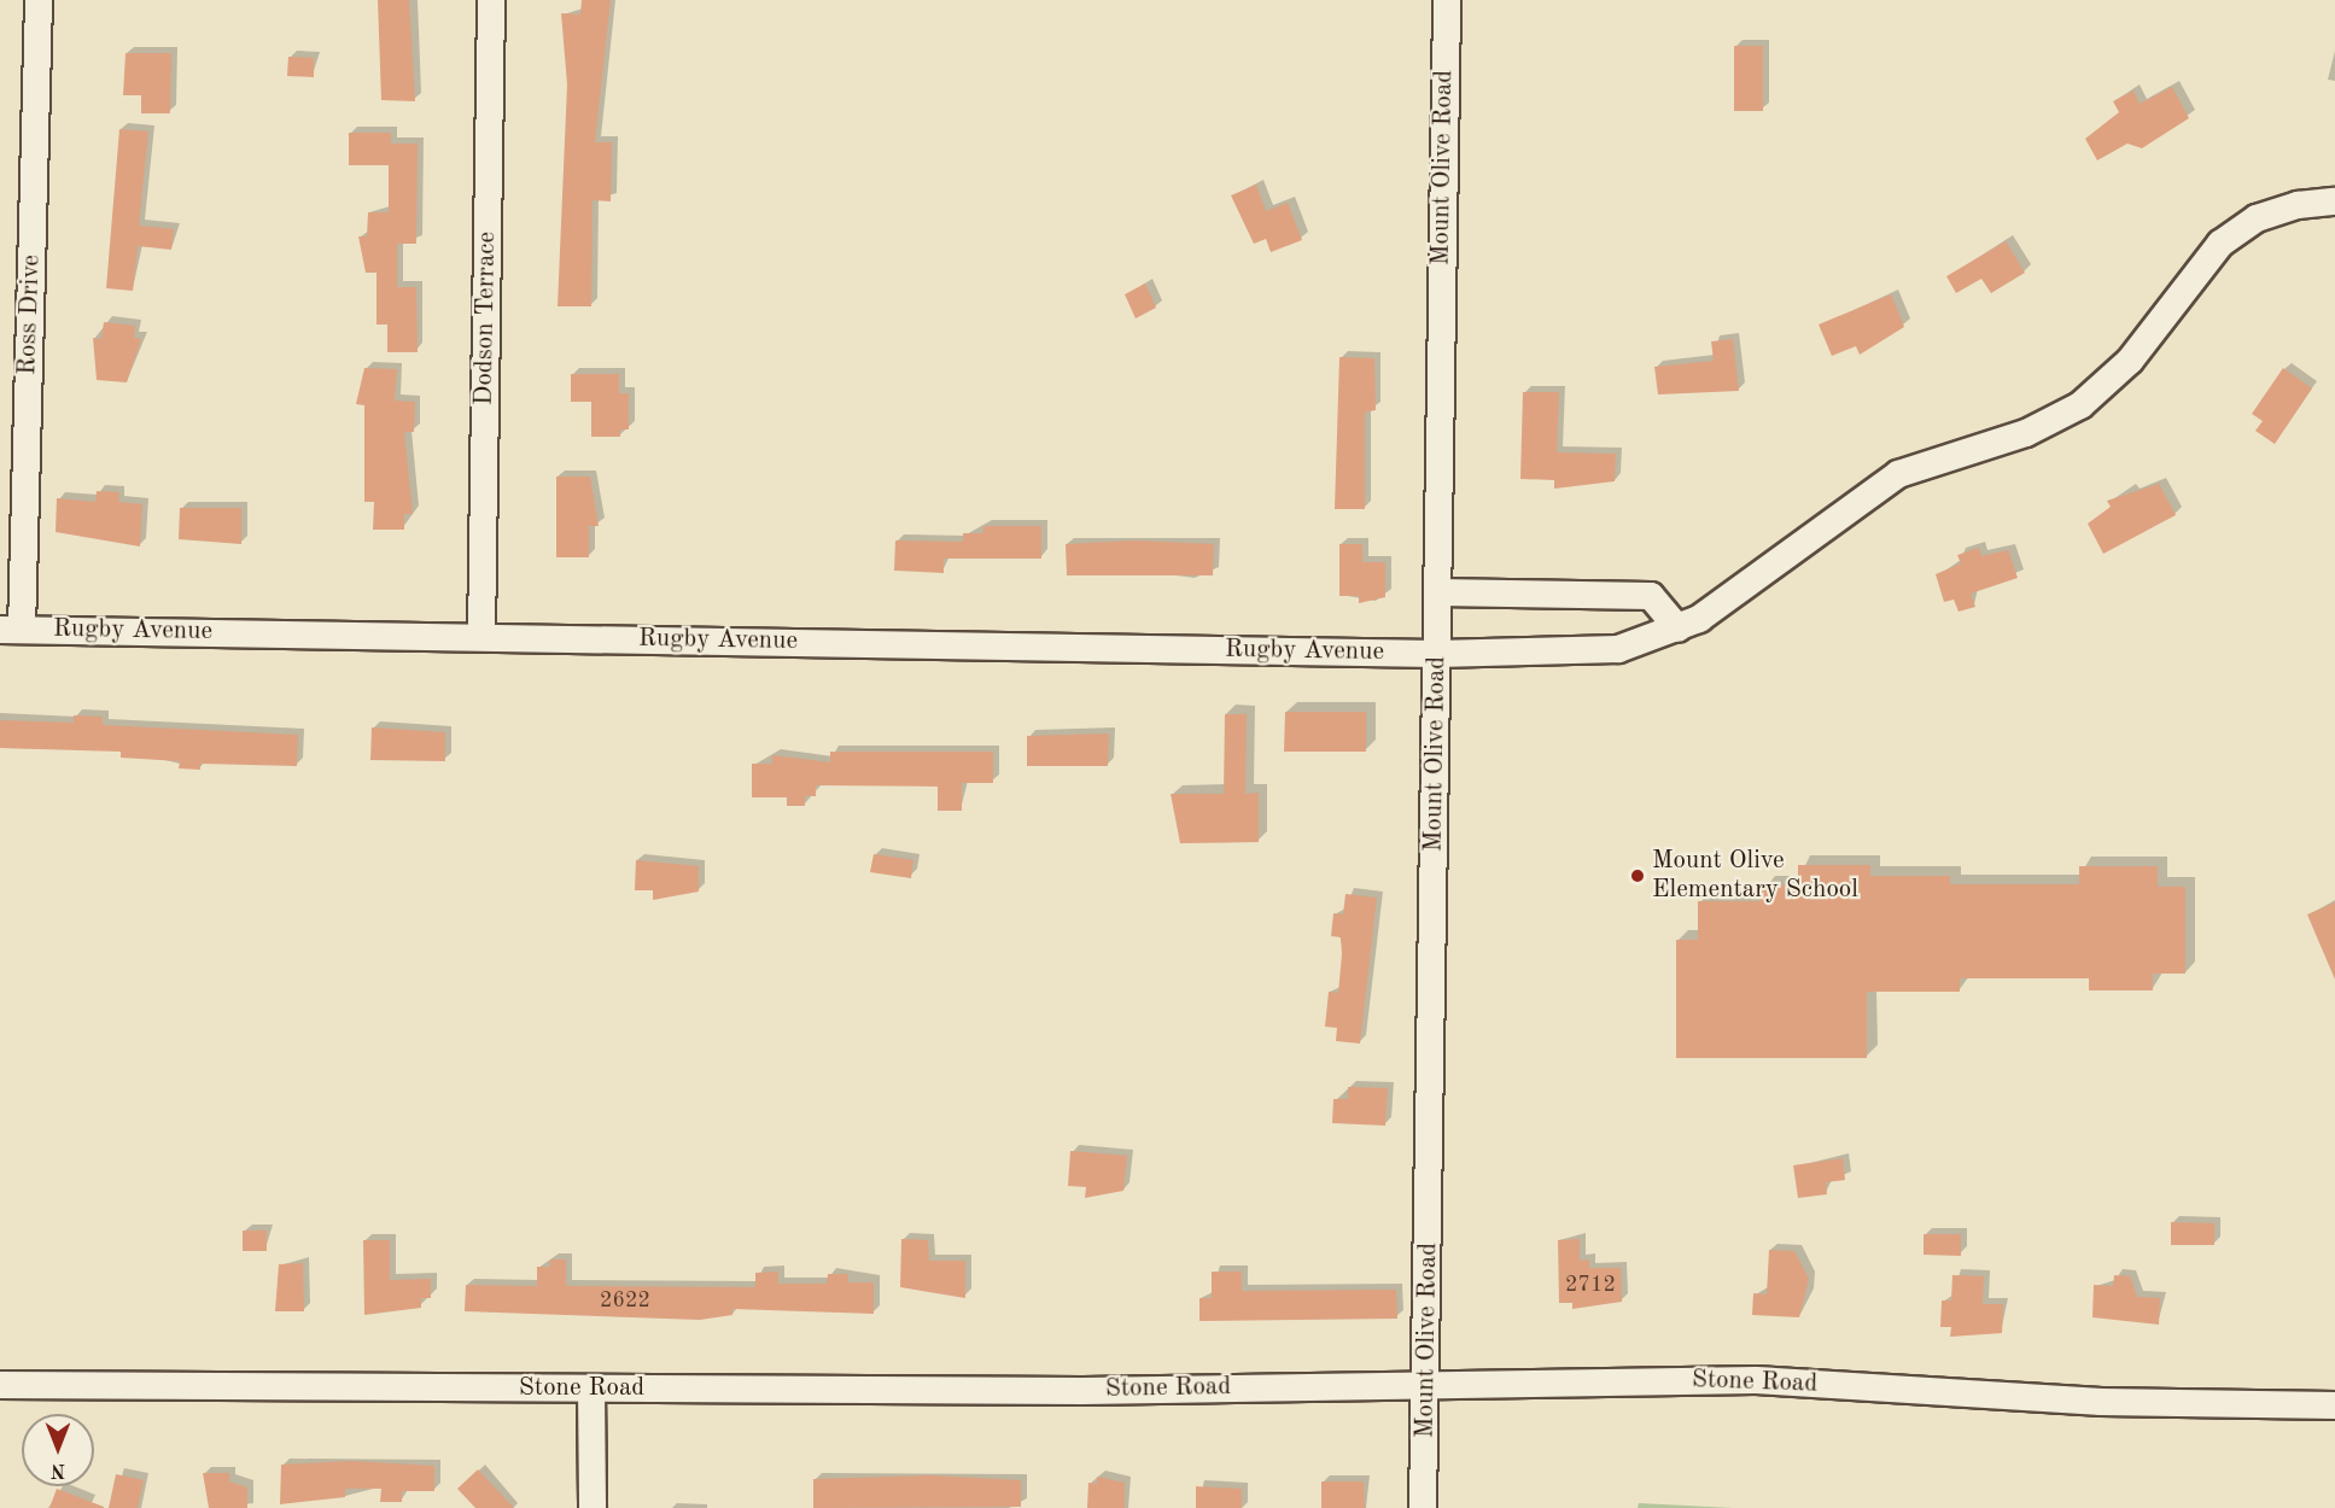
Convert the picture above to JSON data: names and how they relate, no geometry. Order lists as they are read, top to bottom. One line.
{"streets":{"street":["Mount Olive Road","Ross Drive","Dodson Terrace","Rugby Avenue","Stone Road"]},"crossings":[["Mount Olive Road","Rugby Avenue"],["Mount Olive Road","Stone Road"],["Ross Drive","Rugby Avenue"],["Dodson Terrace","Rugby Avenue"]],"places":["Mount Olive Elementary School"],"house_numbers":["2712","2622"],"north":"bottom"}
